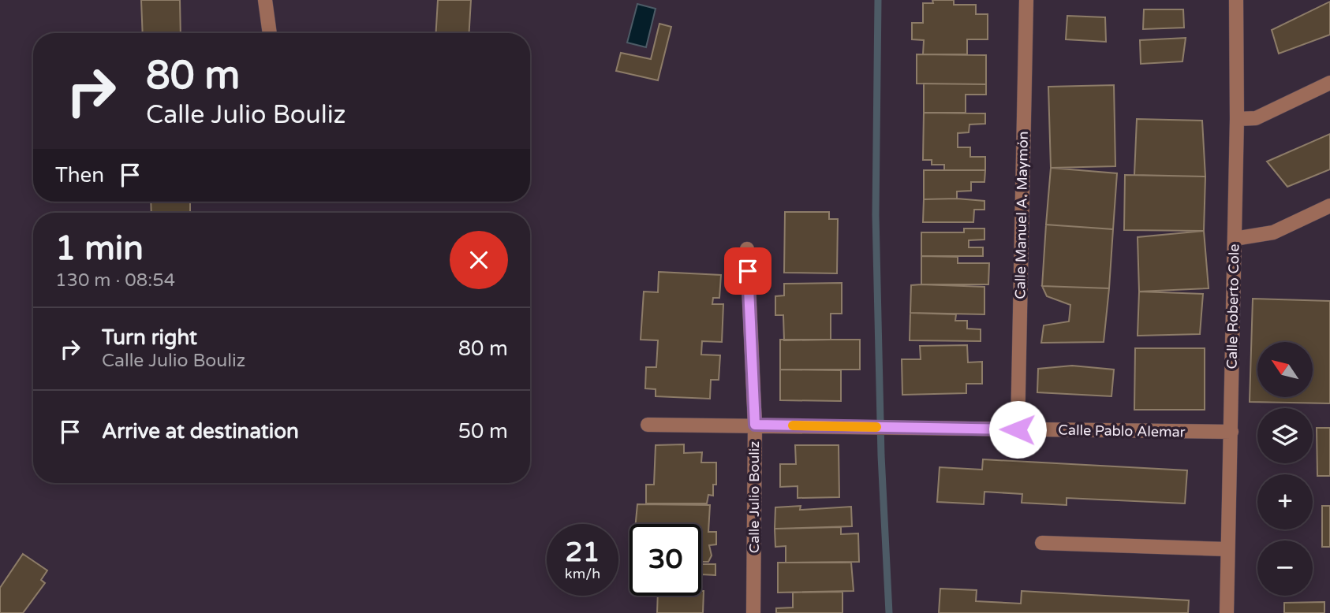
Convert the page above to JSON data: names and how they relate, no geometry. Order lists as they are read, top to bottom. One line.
{"streets":{"street":["Calle Manuel A. Maymón","Calle Roberto Cole","Calle Pablo Alemar","Calle Julio Bouliz"]},"crossings":[["Calle Manuel A. Maymón","Calle Pablo Alemar"],["Calle Roberto Cole","Calle Pablo Alemar"],["Calle Pablo Alemar","Calle Julio Bouliz"]],"north":"top left","page":{"turn":["80 m","Calle Julio Bouliz"],"then":"Then","heading":["1 min","130 m · 08:54"],"list":[{"name":"Turn right","note":"Calle Julio Bouliz","value":"80 m"},{"name":"Arrive at destination","value":"50 m"}],"map_buttons":["+","−"],"speed":"21 km/h","limit":"30"}}
